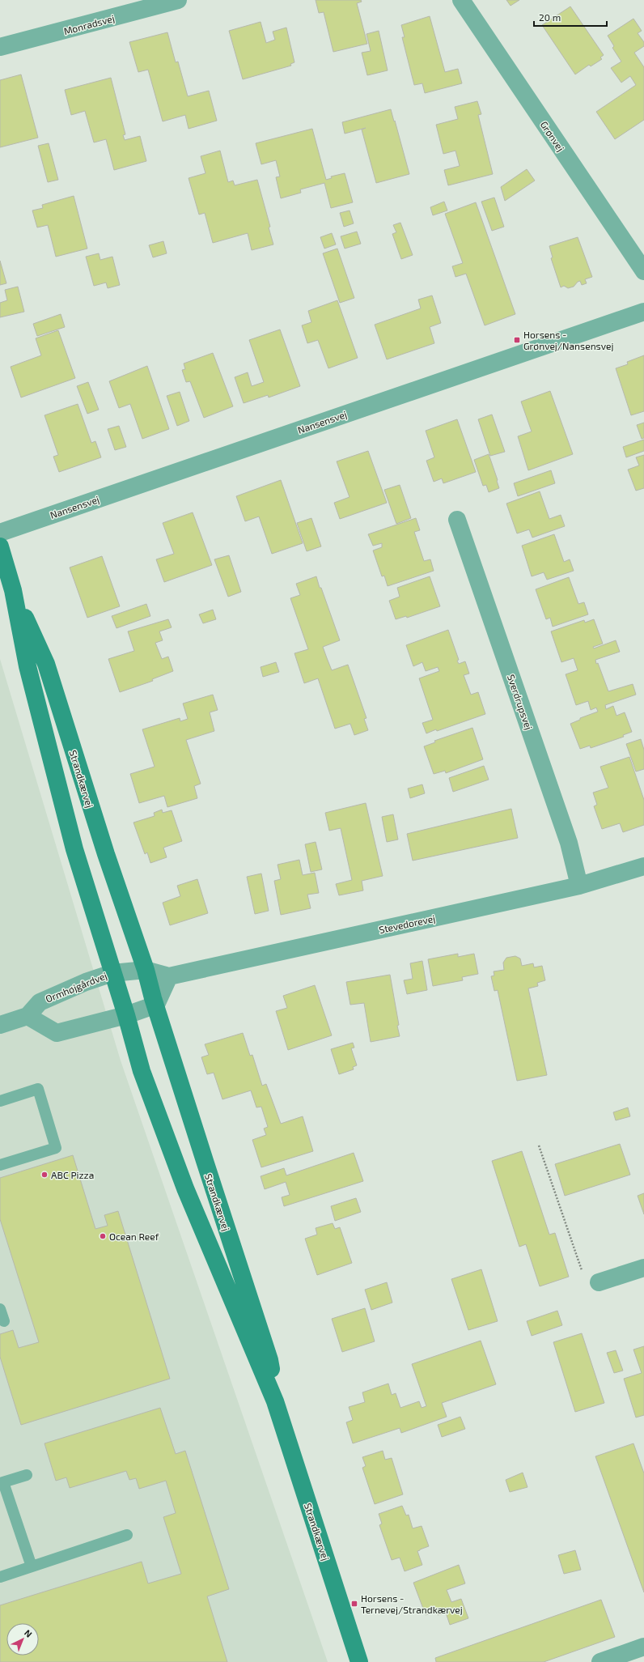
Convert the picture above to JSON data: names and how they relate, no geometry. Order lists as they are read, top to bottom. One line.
{"streets":{"main road":["Strandkærvej"],"street":["Monradsvej","Grønvej","Nansensvej","Sverdrupsvej","Stevedorevej","Ormhøjgårdvej"]},"crossings":[["Sverdrupsvej","Stevedorevej"],["Strandkærvej","Stevedorevej"],["Strandkærvej","Ormhøjgårdvej"]],"places":{"transit":["Horsens - Grønvej/Nansensvej","Horsens - Ternevej/Strandkærvej"],"other":["ABC Pizza","Ocean Reef"]},"scale_bar":"20 m","north":"top right"}
